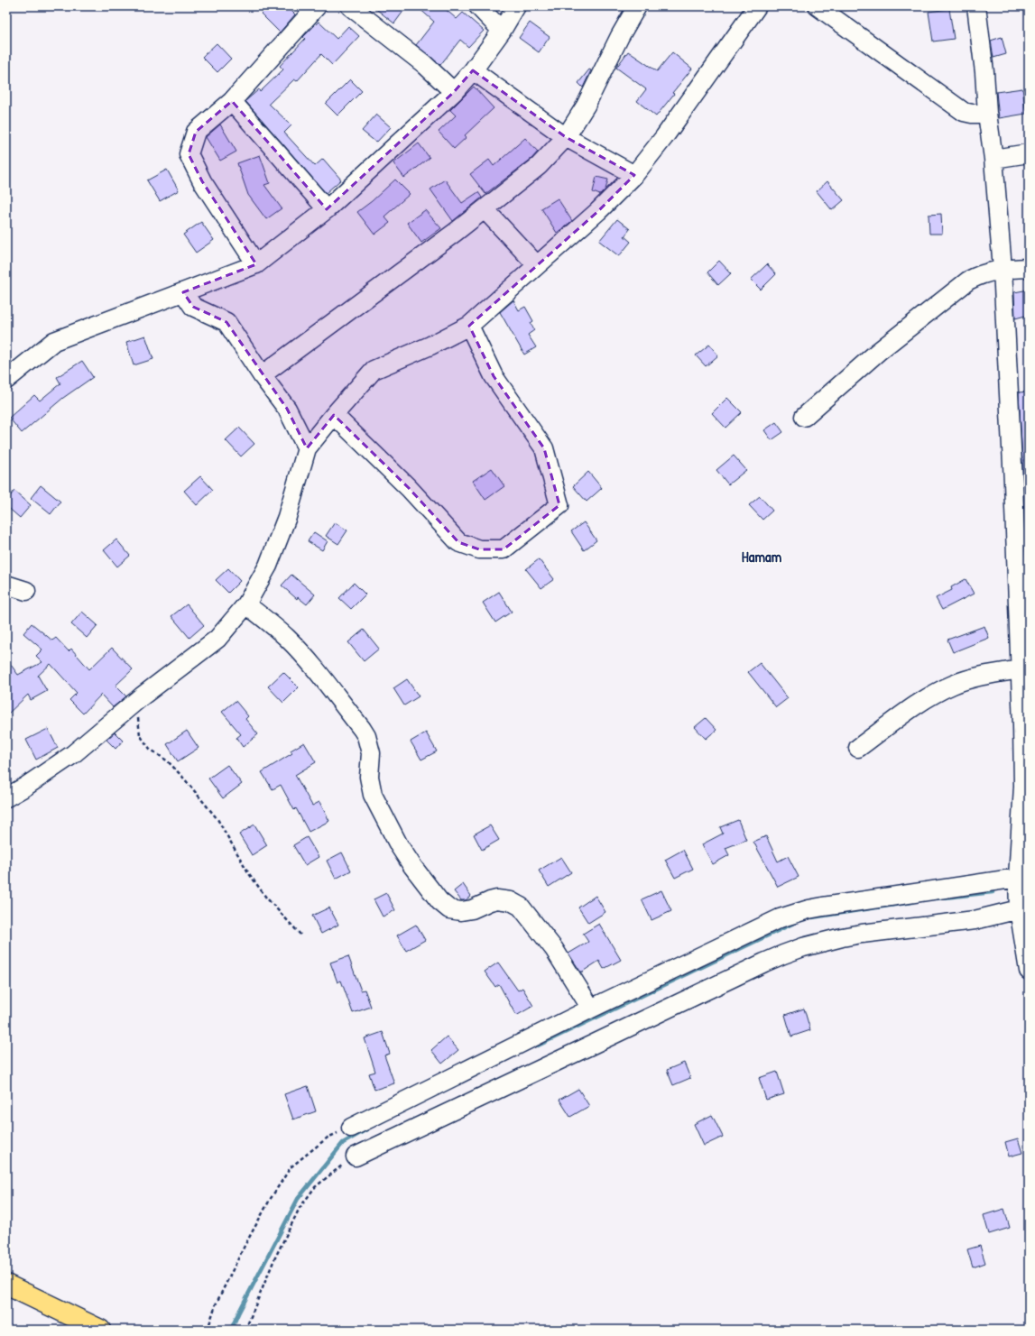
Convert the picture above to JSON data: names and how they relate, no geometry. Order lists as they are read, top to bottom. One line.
{"districts":["Hamam"]}
